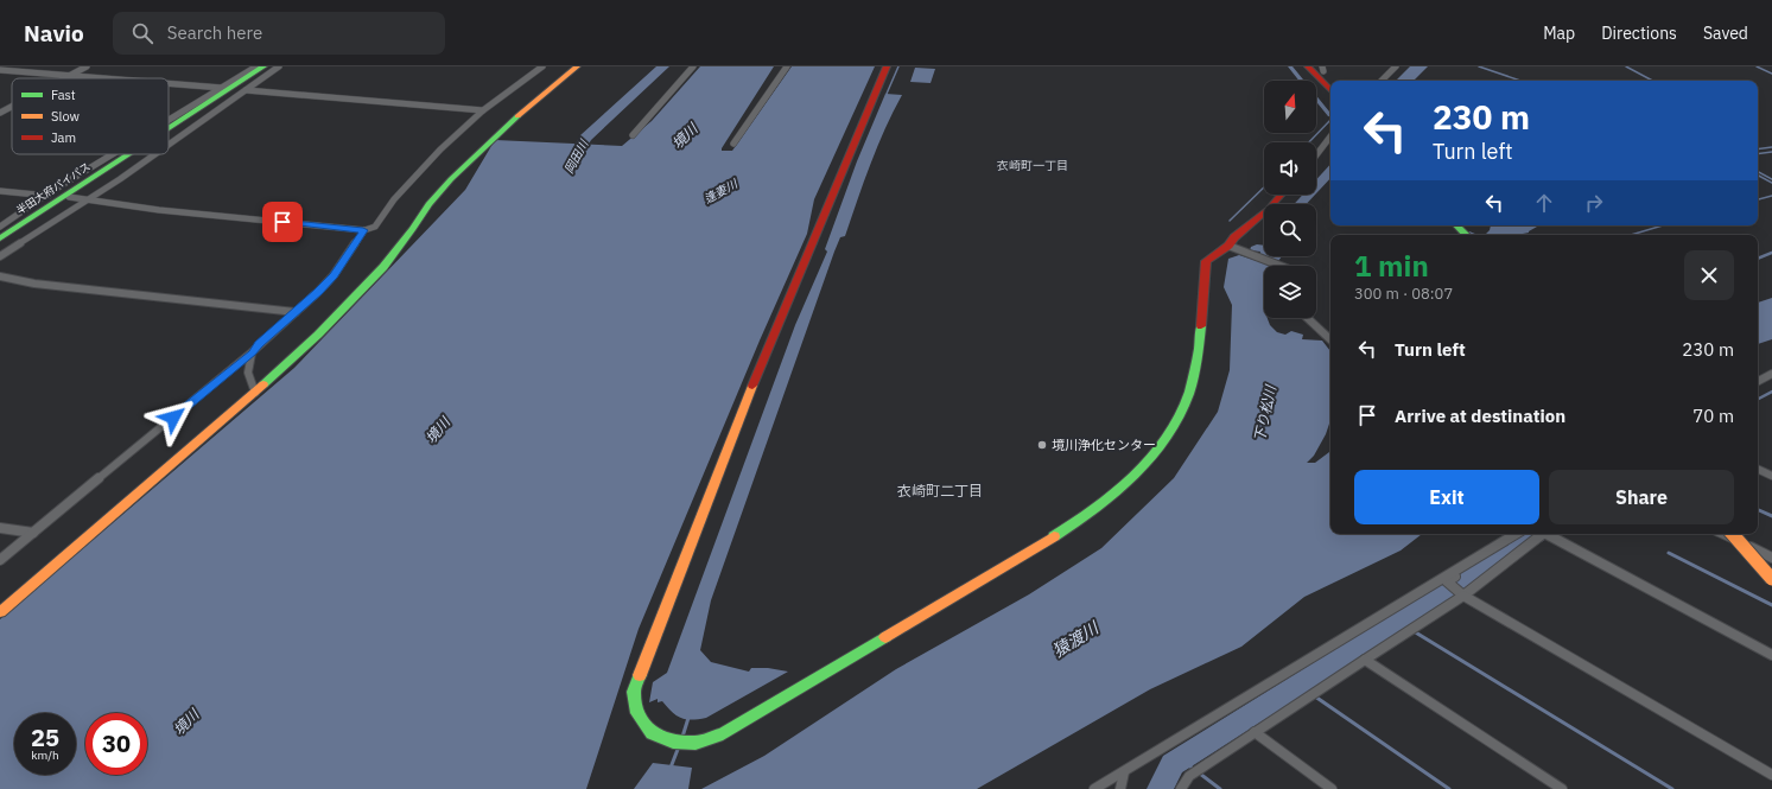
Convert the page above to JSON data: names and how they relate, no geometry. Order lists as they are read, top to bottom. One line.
{"streets":{"main road":["半田大府パイパス"]},"districts":["衣崎町一丁目","衣崎町二丁目"],"water":["境川","岡田川","逢妻川","下り松川","猿渡川"],"places":["境川浄化センター"],"legend":["Fast","Slow","Jam"],"north":"top","page":{"header":"Navio","search":"Search here","nav":["Map","Directions","Saved"],"turn":["230 m","Turn left"],"heading":["1 min","300 m · 08:07"],"list":[{"name":"Turn left","value":"230 m"},{"name":"Arrive at destination","value":"70 m"}],"buttons":["Exit","Share"],"speed":"25 km/h","limit":"30"}}
